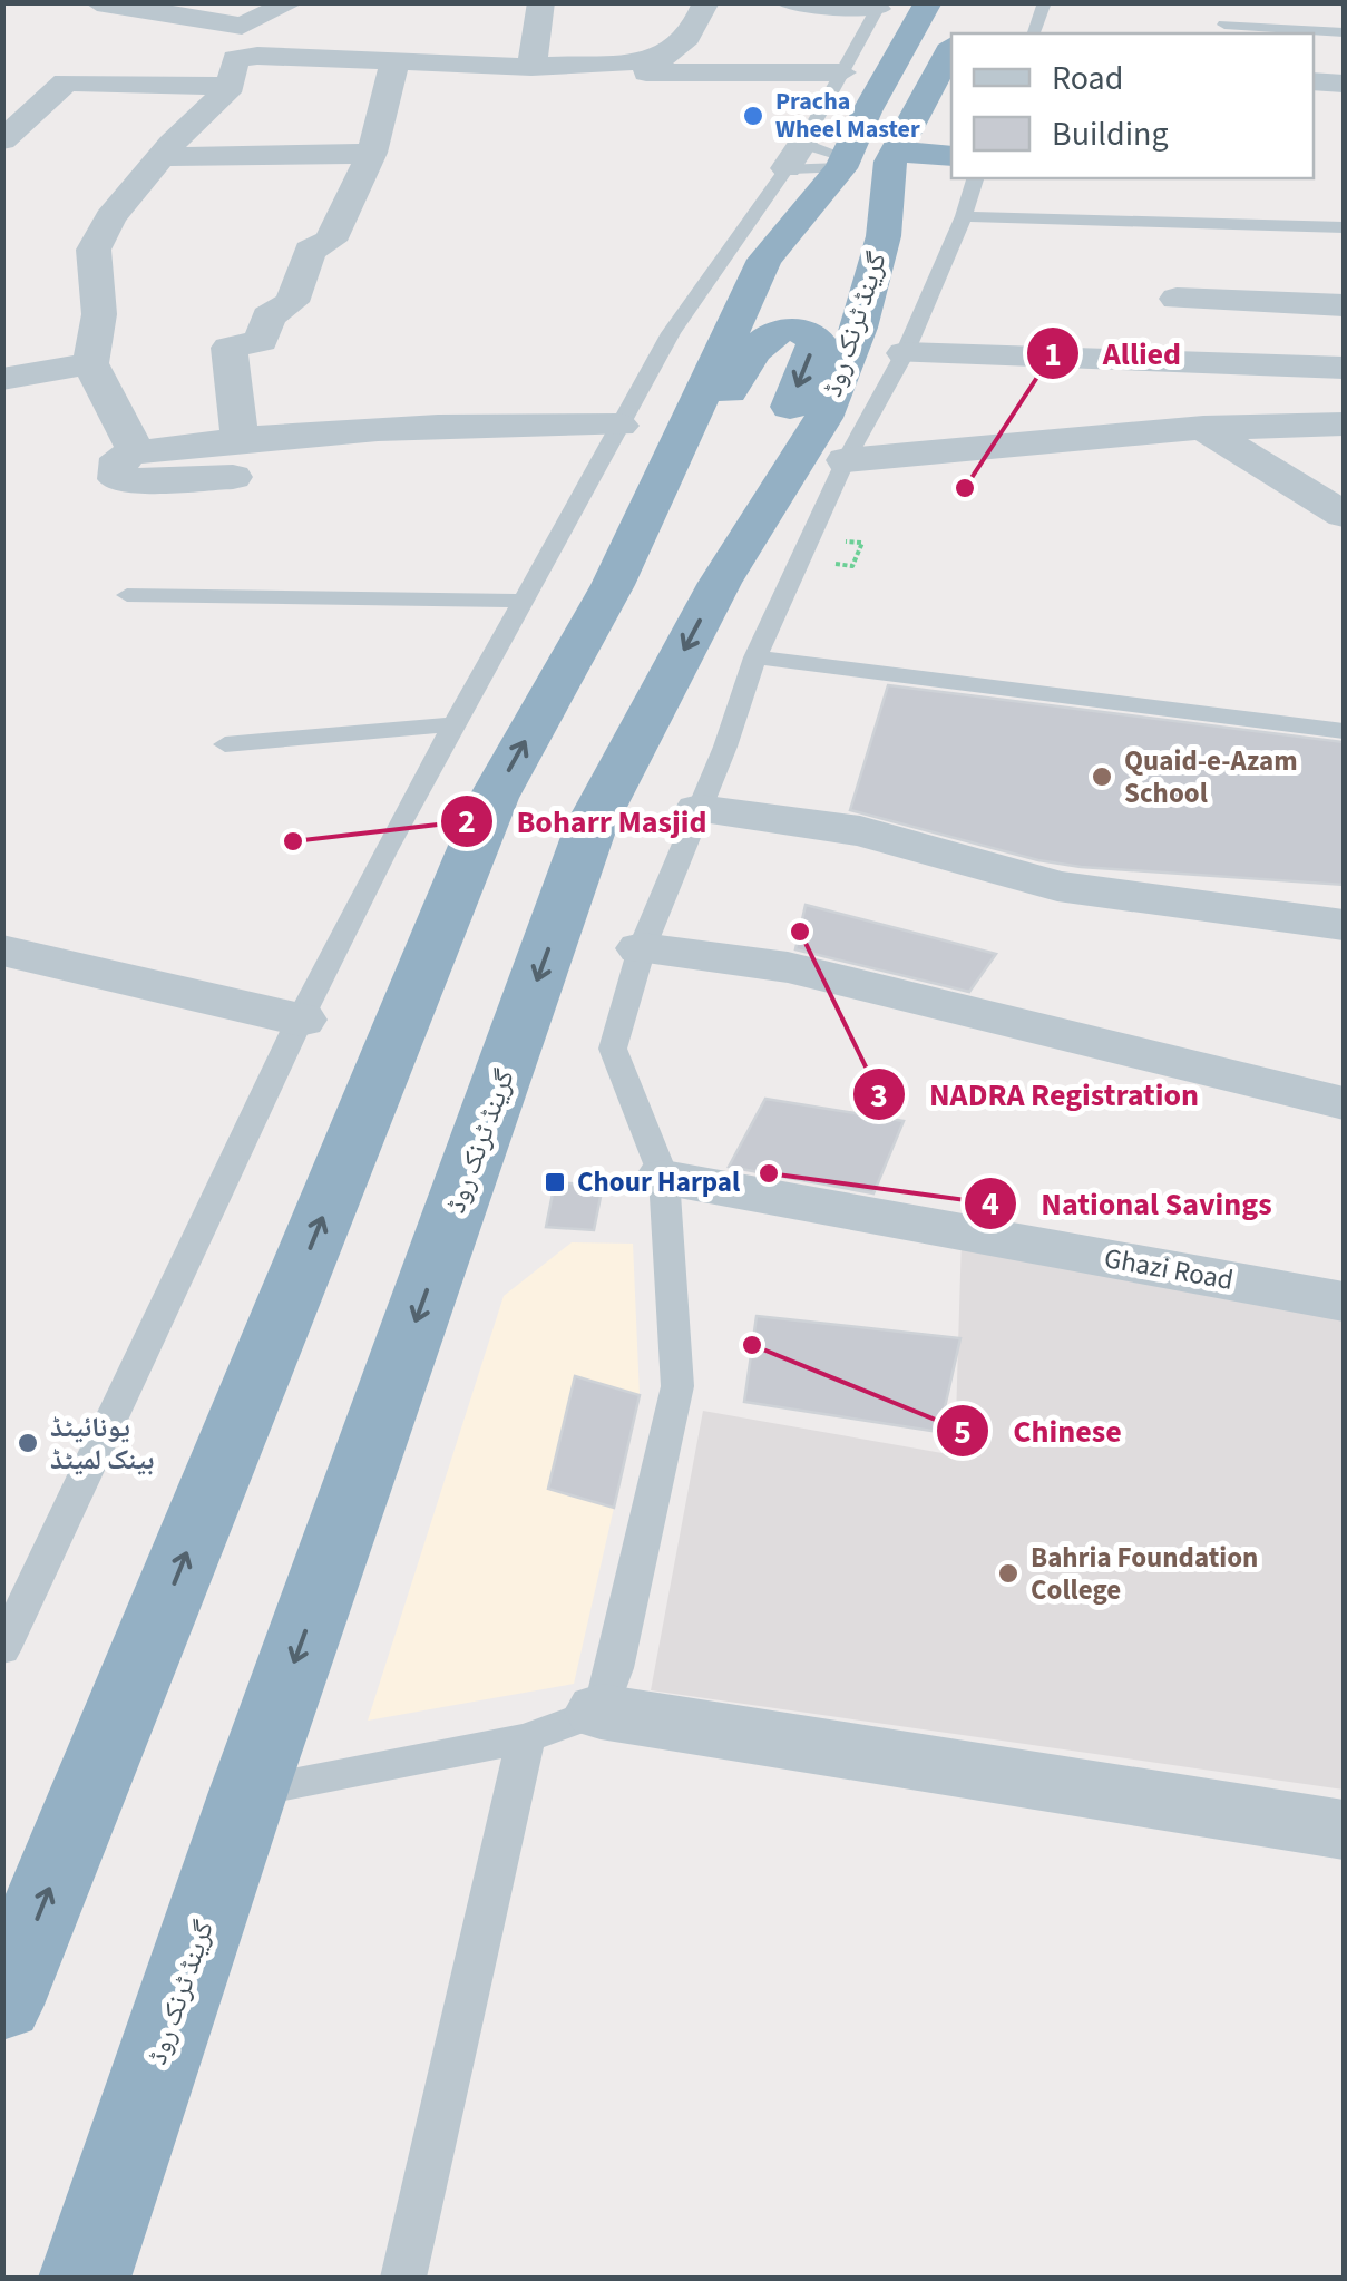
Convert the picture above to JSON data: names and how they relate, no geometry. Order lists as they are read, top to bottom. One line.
{"streets":{"highway":["گرینڈ ٹرنک روڈ"],"street":["Ghazi Road"]},"places":{"other":["Pracha Wheel Master","Allied","Quaid-e-Azam School","Boharr Masjid","NADRA Registration","National Savings","Chinese","یونائیٹڈ بینک لمیٹڈ","Bahria Foundation College"],"transit":["Chour Harpal"]},"legend":["Road","Building"]}
